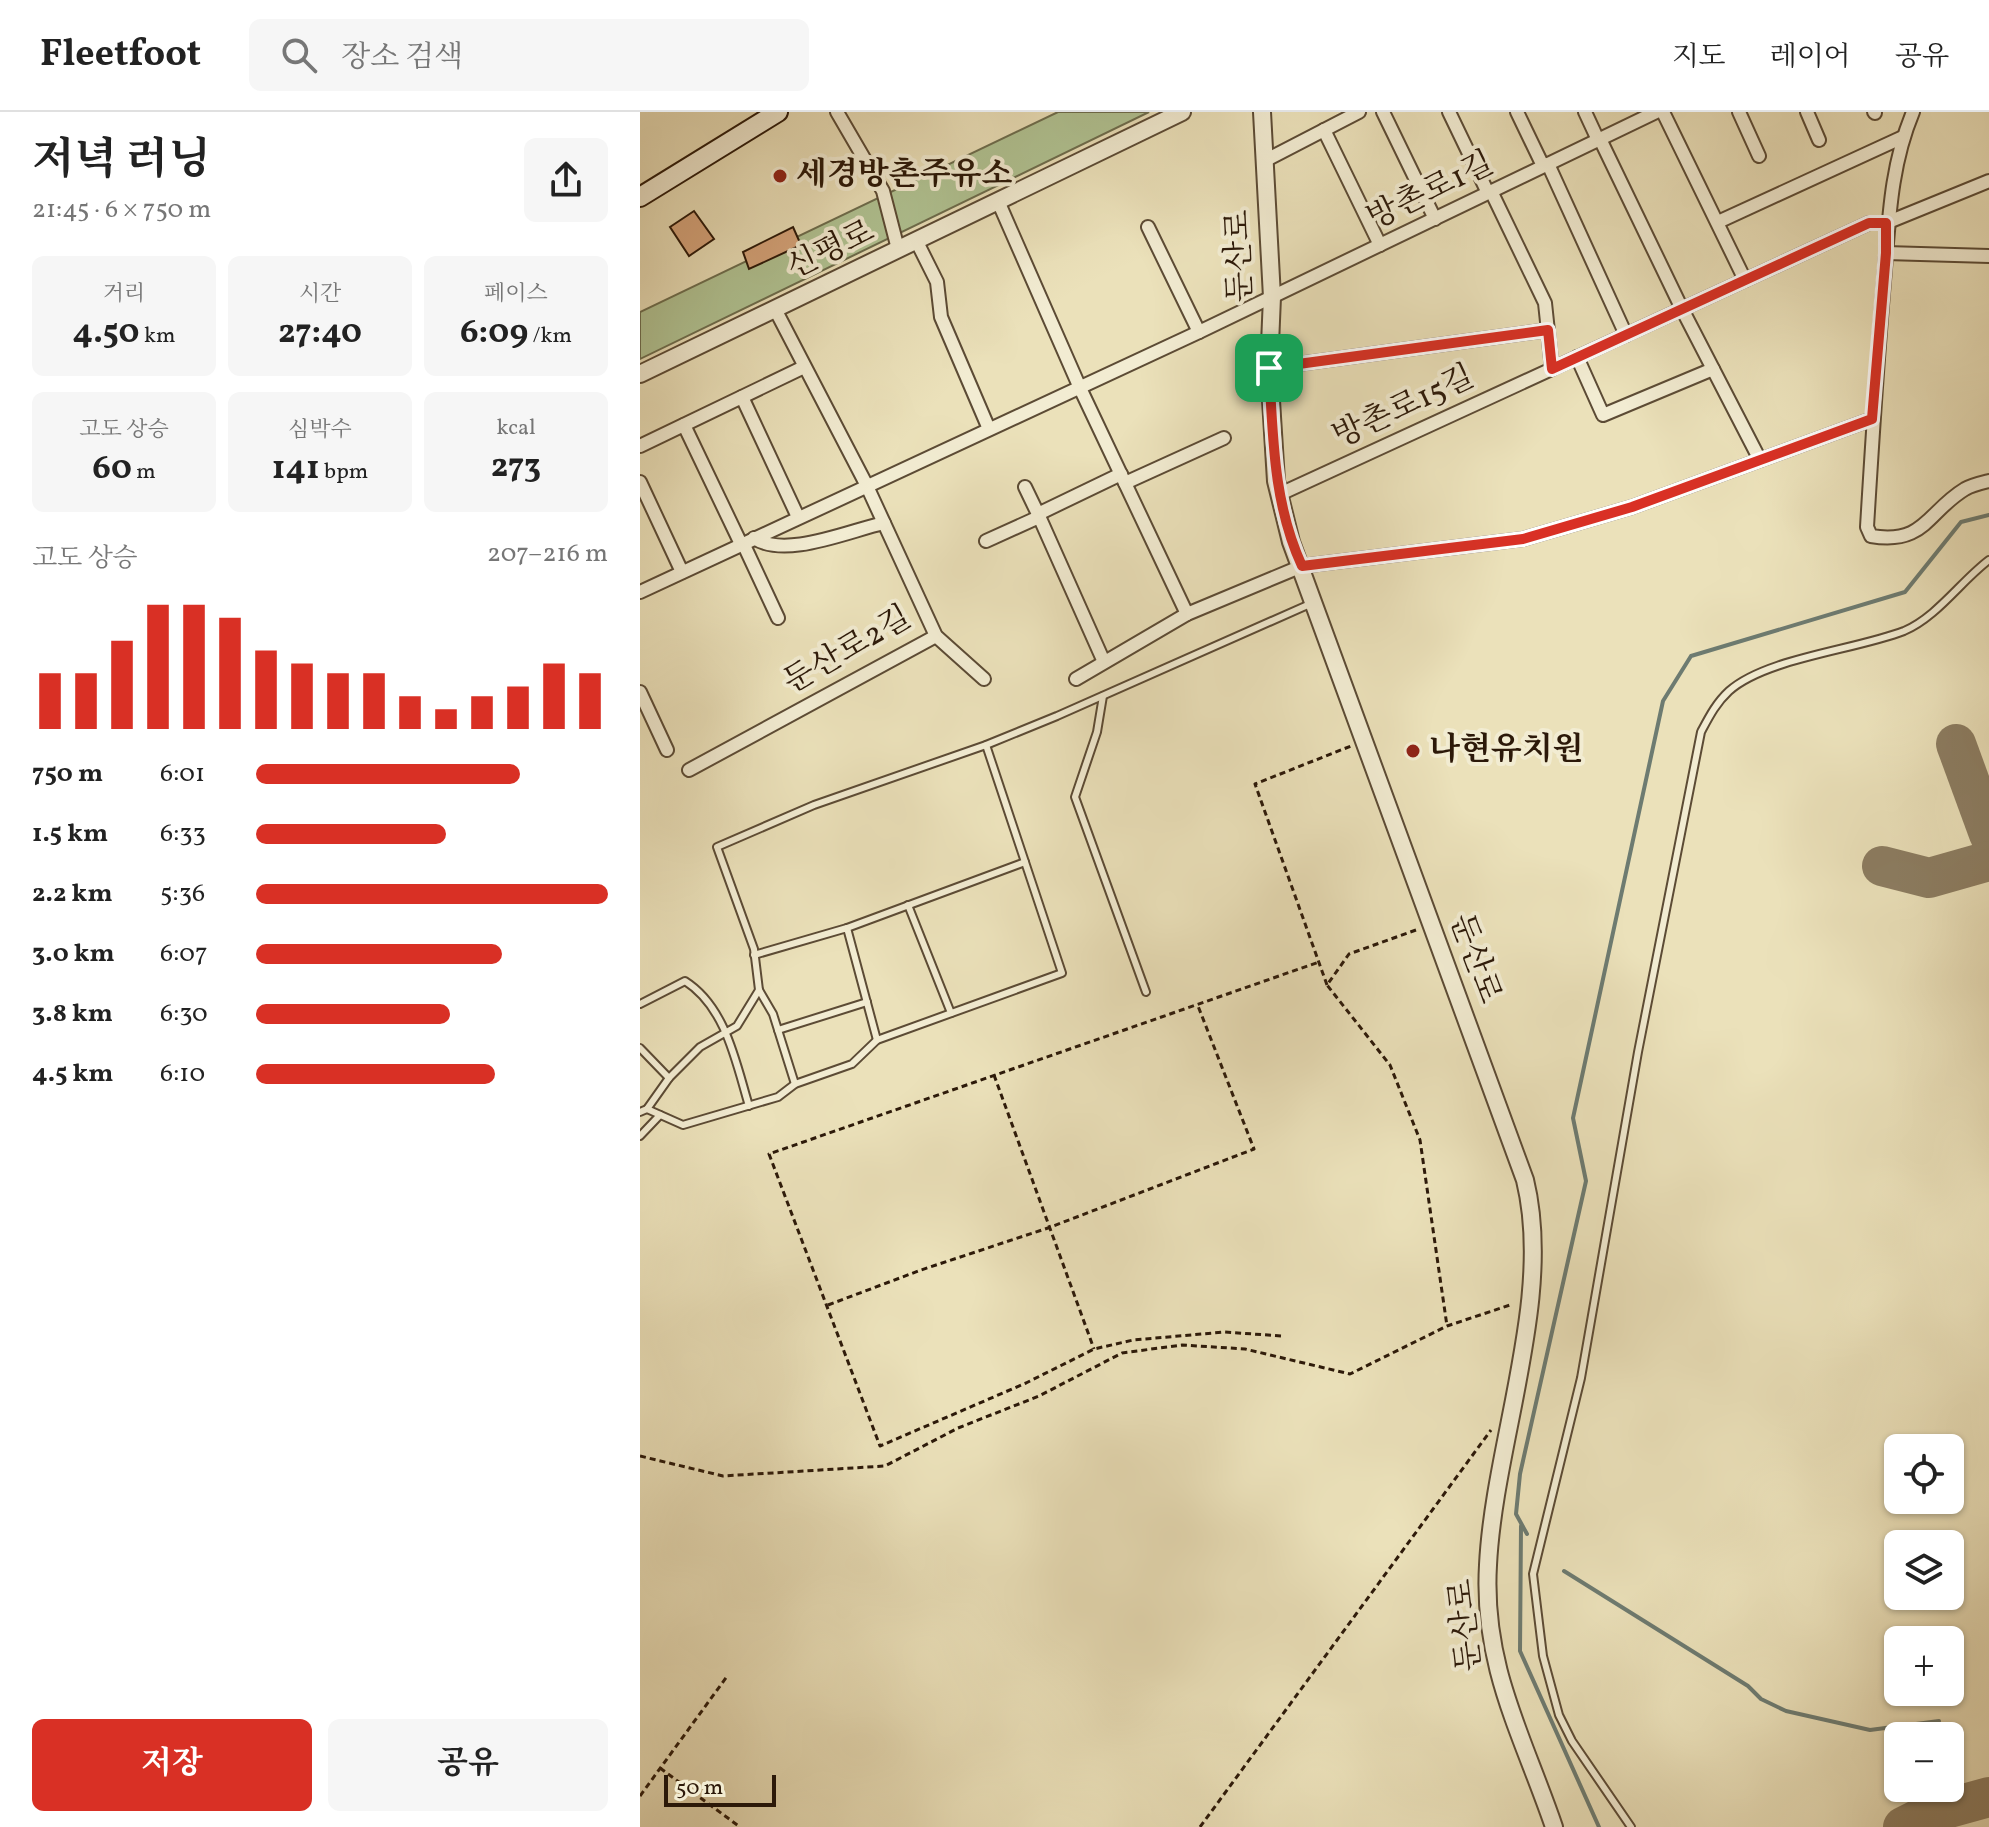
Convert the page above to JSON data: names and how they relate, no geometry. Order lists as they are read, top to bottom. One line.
{"streets":{"street":["방촌로1길","신평로","둔산로","방촌로15길","둔산로2길"]},"crossings":[["방촌로1길","둔산로"],["신평로","둔산로2길"],["둔산로","방촌로15길"]],"places":["세경방촌주유소","나현유치원"],"scale_bar":"50 m","page":{"header":"Fleetfoot","search":"장소 검색","nav":["지도","레이어","공유"],"heading":["저녁 러닝","21:45 · 6 × 750 m"],"stats":[["거리","4.50 km"],["시간","27:40"],["페이스","6:09 /km"],["고도 상승","60 m"],["심박수","141 bpm"],["kcal","273"]],"chart":["고도 상승","207–216 m"],"list":[{"name":"750 m","note":"6:01"},{"name":"1.5 km","note":"6:33"},{"name":"2.2 km","note":"5:36"},{"name":"3.0 km","note":"6:07"},{"name":"3.8 km","note":"6:30"},{"name":"4.5 km","note":"6:10"}],"map_buttons":["+","−"],"buttons":["저장","공유"],"scale":"50 m"}}
